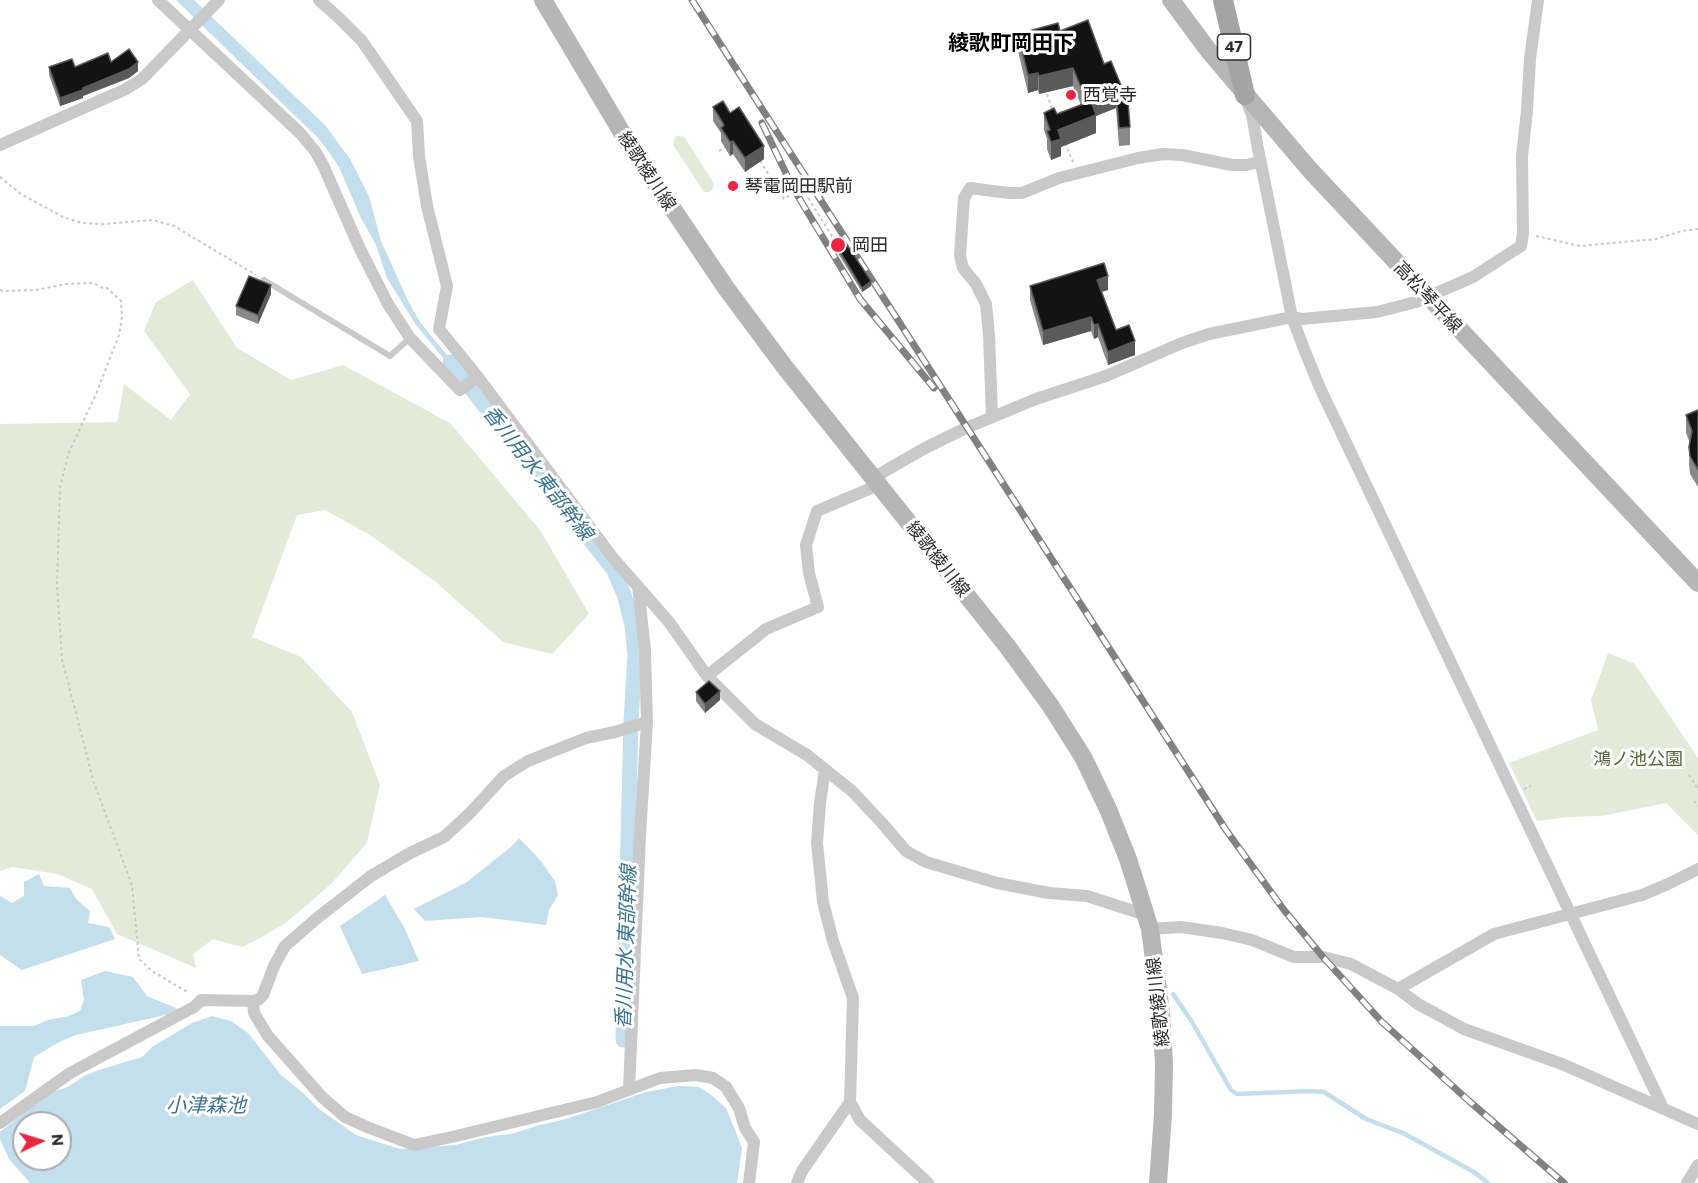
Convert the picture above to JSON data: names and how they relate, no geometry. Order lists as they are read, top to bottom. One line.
{"streets":{"main road":["47","綾歌綾川線","高松琴平線"]},"crossings":[["47","高松琴平線"]],"districts":["綾歌町岡田下"],"water":["香川用水 東部幹線","小津森池"],"parks":["鴻ノ池公園"],"places":["西覚寺","琴電岡田駅前","岡田"],"north":"right"}
